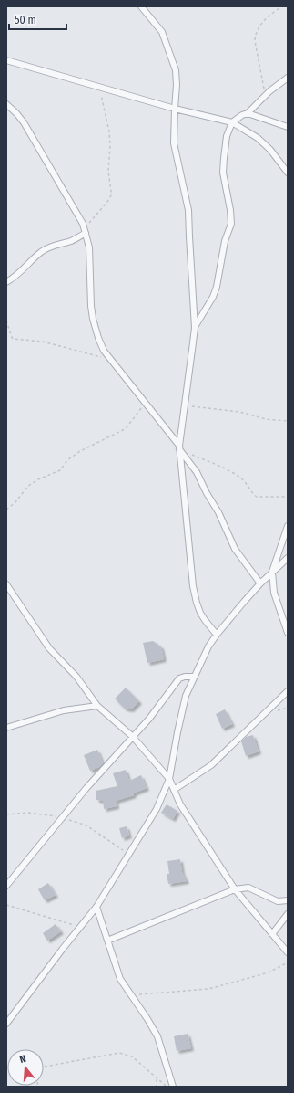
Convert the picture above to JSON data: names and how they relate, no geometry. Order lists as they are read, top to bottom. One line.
{"scale_bar":"50 m","north":"top"}
